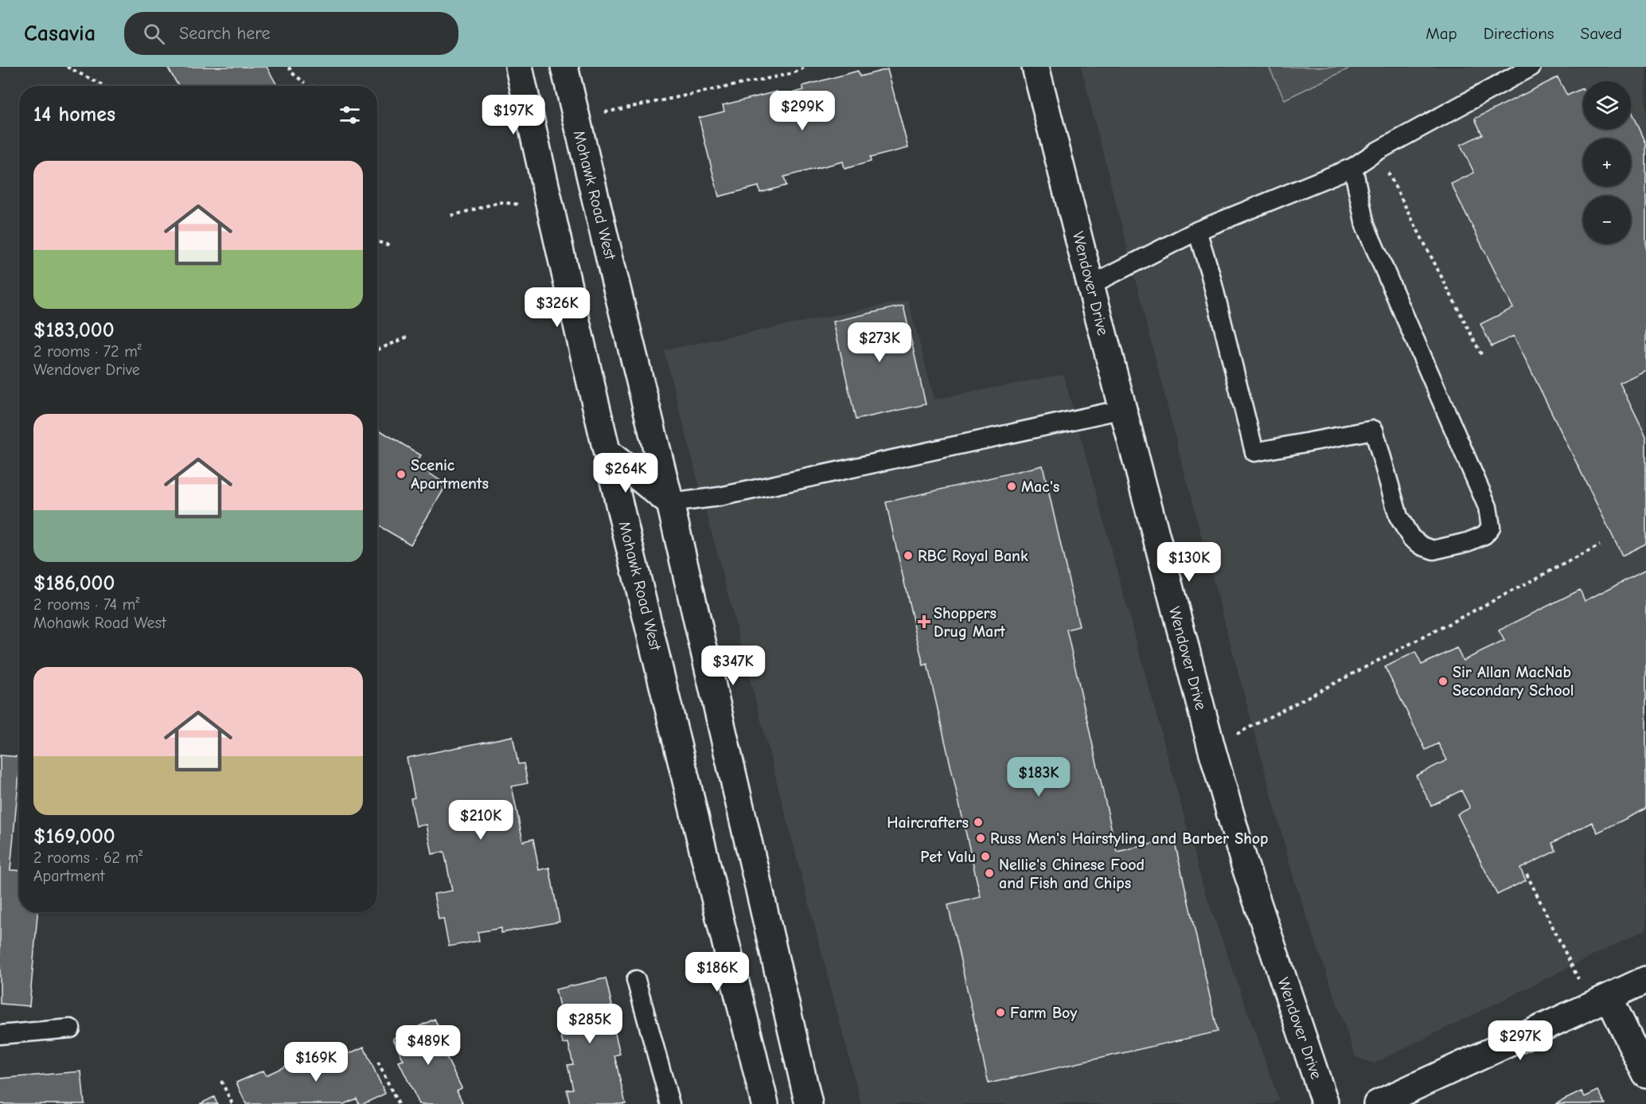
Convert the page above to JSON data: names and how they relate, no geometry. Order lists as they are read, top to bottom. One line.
{"streets":{"main road":["Mohawk Road West","Wendover Drive"]},"places":{"other":["Scenic Apartments","Mac's","RBC Royal Bank","Sir Allan MacNab Secondary School","Haircrafters","Russ Men's Hairstyling and Barber Shop","Pet Valu","Nellie's Chinese Food and Fish and Chips","Farm Boy"],"health":["Shoppers Drug Mart"]},"page":{"header":"Casavia","search":"Search here","nav":["Map","Directions","Saved"],"map_buttons":["+","−"],"heading":"14 homes","price":["$299K","$197K","$326K","$273K","$264K","$130K","$347K","$183K","$210K","$186K","$285K","$297K","$489K","$169K"],"list":[{"name":"$183,000","note":"2 rooms · 72 m² · Wendover Drive"},{"name":"$186,000","note":"2 rooms · 74 m² · Mohawk Road West"},{"name":"$169,000","note":"2 rooms · 62 m² · Apartment"}]}}
